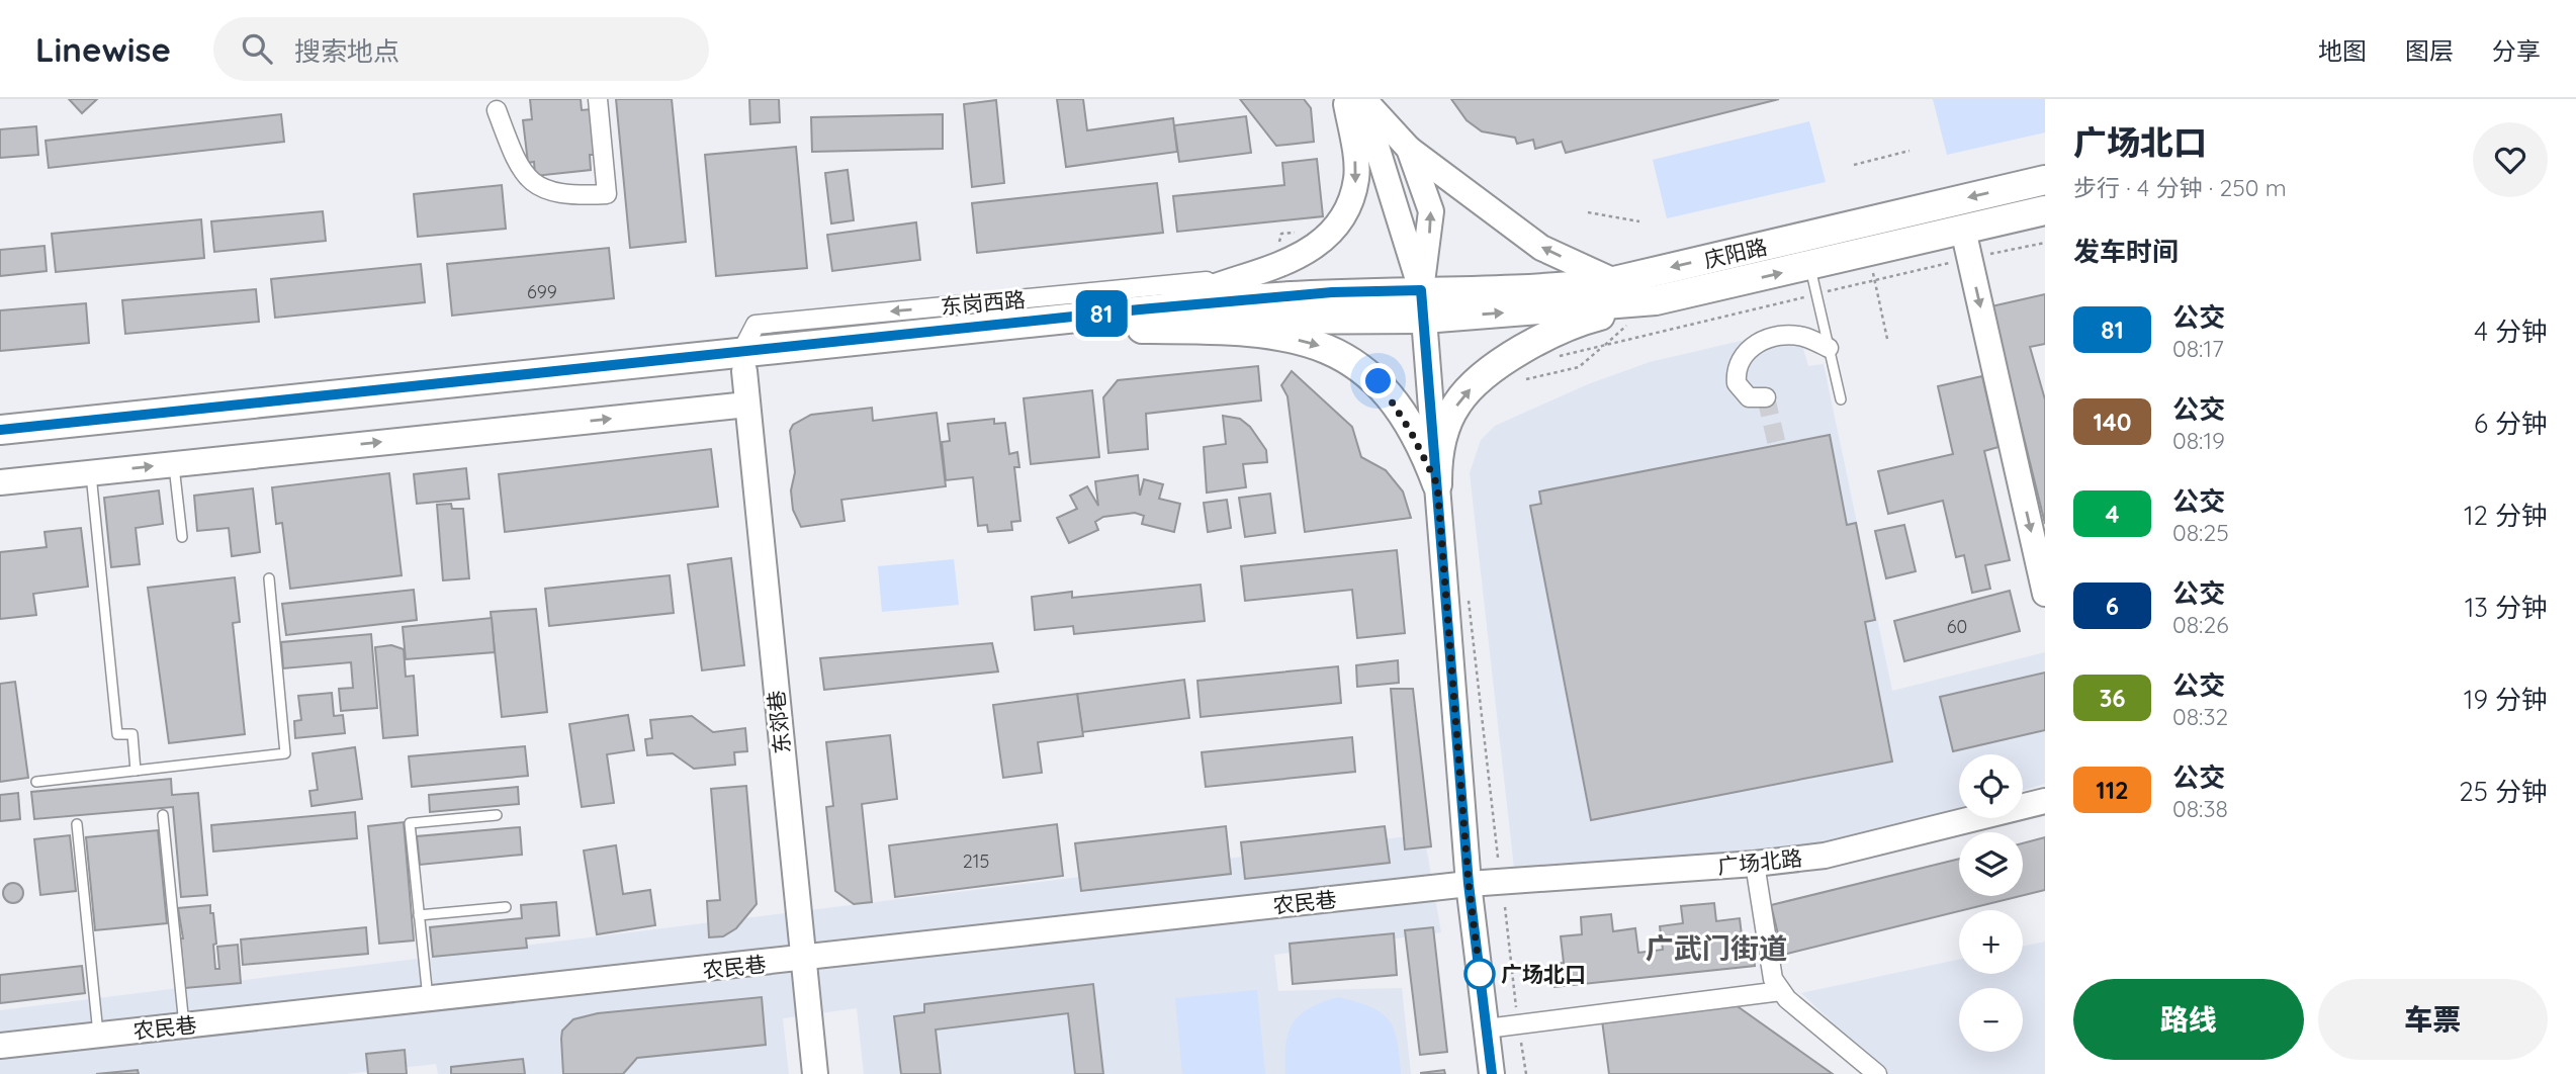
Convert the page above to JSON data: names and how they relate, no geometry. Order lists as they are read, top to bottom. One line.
{"streets":{"main road":["庆阳路"],"street":["东岗西路","东郊巷","广场北路","农民巷"]},"crossings":[["东岗西路","东郊巷"],["东郊巷","农民巷"],["广场北路","农民巷"]],"one_way":["东岗西路"],"districts":["广武门街道"],"places":["广场北口"],"lines":["bus line 81"],"house_numbers":["699","60","215"],"page":{"header":"Linewise","search":"搜索地点","nav":["地图","图层","分享"],"on_map":"81","heading":[["广场北口","步行 · 4 分钟 · 250 m"],"发车时间"],"list":[{"mark":"81","name":"公交","note":"08:17","value":"4 分钟"},{"mark":"140","name":"公交","note":"08:19","value":"6 分钟"},{"mark":"4","name":"公交","note":"08:25","value":"12 分钟"},{"mark":"6","name":"公交","note":"08:26","value":"13 分钟"},{"mark":"36","name":"公交","note":"08:32","value":"19 分钟"},{"mark":"112","name":"公交","note":"08:38","value":"25 分钟"}],"map_buttons":["+","−"],"buttons":["路线","车票"]}}
